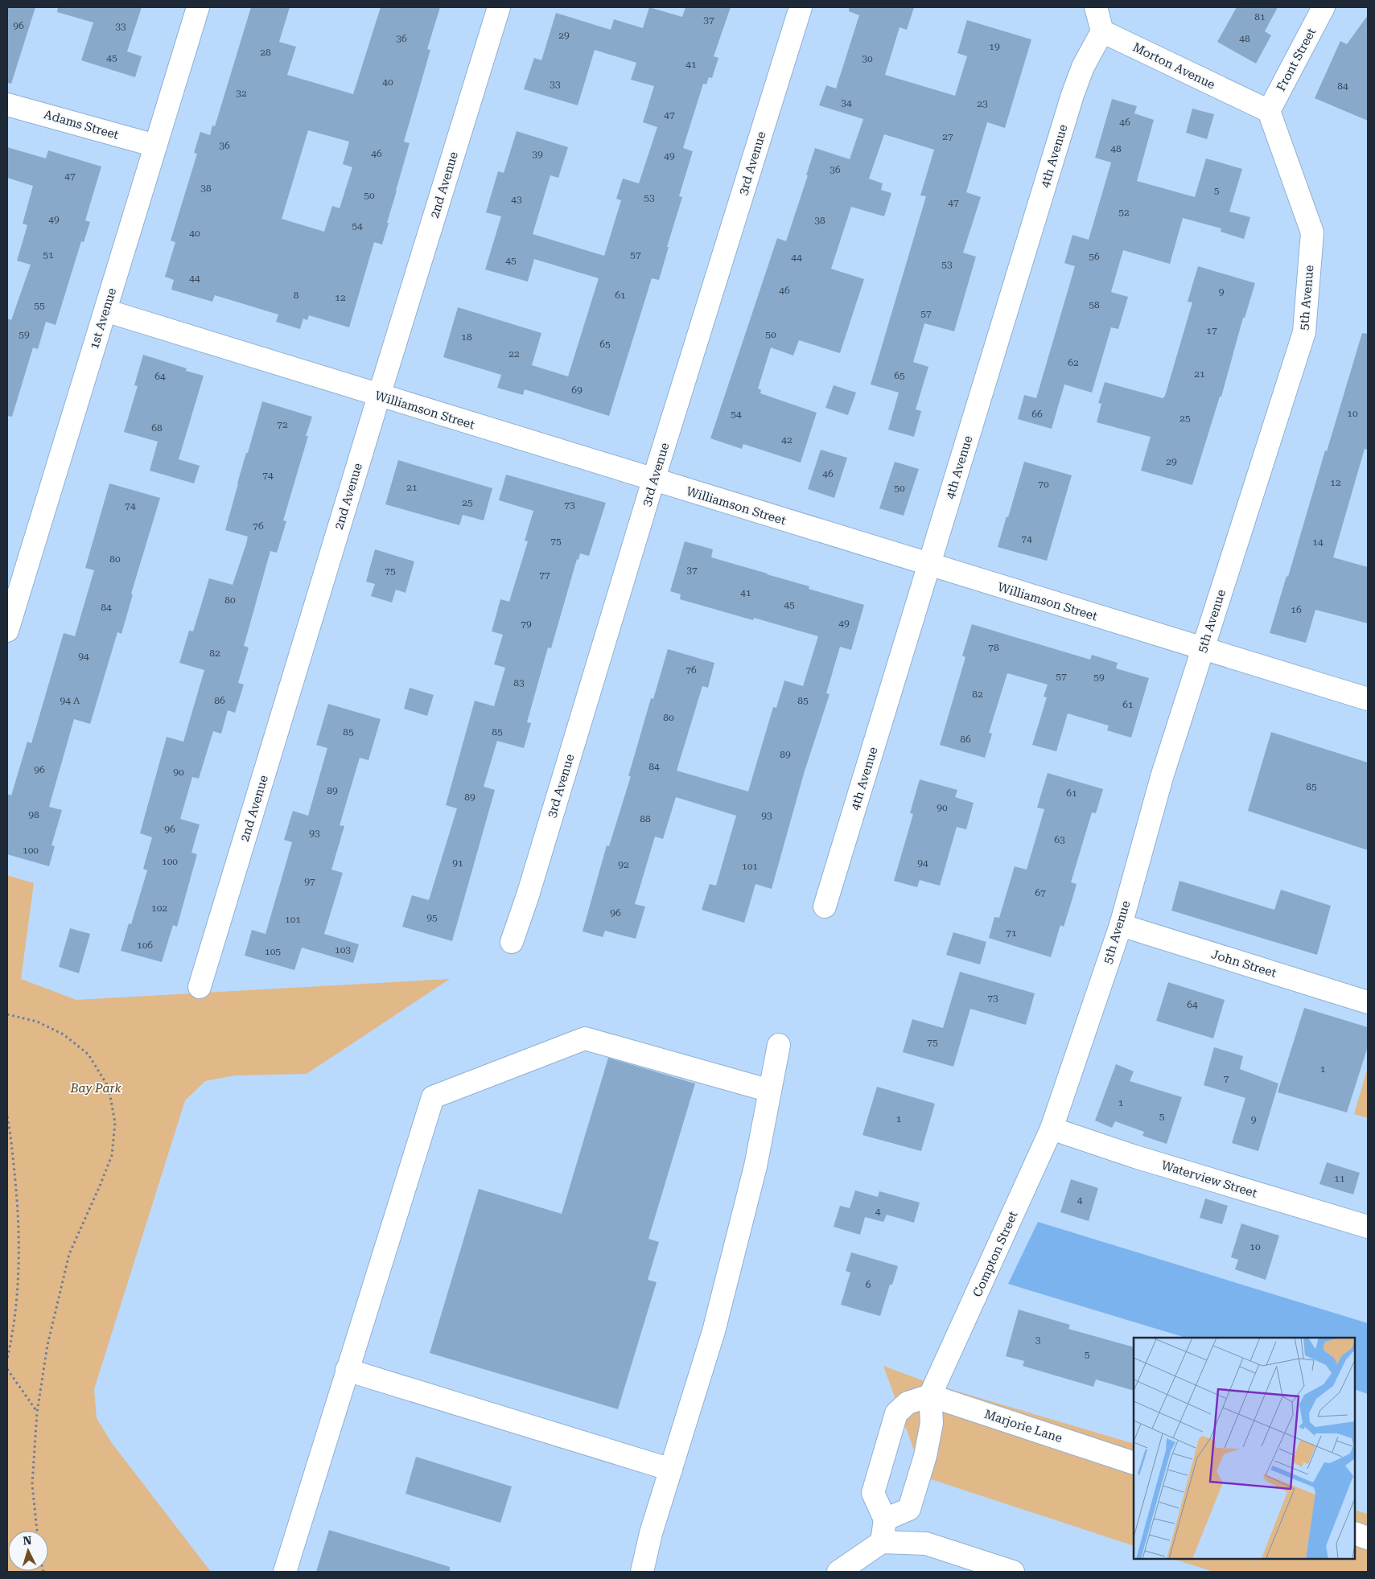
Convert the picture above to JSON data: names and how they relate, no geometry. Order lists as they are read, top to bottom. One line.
{"streets":{"street":["Front Street","Morton Avenue","Adams Street","4th Avenue","3rd Avenue","2nd Avenue","5th Avenue","1st Avenue","Williamson Street","John Street","Waterview Street","Compton Street","Marjorie Lane"]},"crossings":[["Front Street","Morton Avenue"],["Front Street","5th Avenue"],["Morton Avenue","4th Avenue"],["Morton Avenue","5th Avenue"],["Adams Street","1st Avenue"],["4th Avenue","Williamson Street"],["3rd Avenue","Williamson Street"],["2nd Avenue","Williamson Street"],["5th Avenue","Williamson Street"],["5th Avenue","John Street"],["5th Avenue","Waterview Street"],["5th Avenue","Compton Street"],["1st Avenue","Williamson Street"],["Waterview Street","Compton Street"],["Compton Street","Marjorie Lane"]],"parks":["Bay Park"],"house_numbers":["81","37","96","33","29","36","48","19","28","45","30","41","40","33","84","32","34","23","47","46","27","36","48","46","39","49","36","47","38","5","50","53","43","47","52","49","38","54","40","51","57","56","44","45","53","44","46","9","8","61","12","58","55","57","17","59","50","18","65","22","62","21","65","64","69","10","54","66","25","72","68","42","29","46","74","12","70","21","50","25","73","74","76","74","75","14","80","37","75","77","41","80","45","84","16","49","79","78","82","94","76","57","59","83","82","94 A","86","85","61","80","85","85","86","89","84","96","90","85","89","61","89","90","98","93","88","96","93","63","100","100","91","94","92","101","97","67","102","96","95","101","71","106","103","105","73","64","75","1","7","1","5","1","9","11","4","4","10","6","3","5"],"north":"top"}
